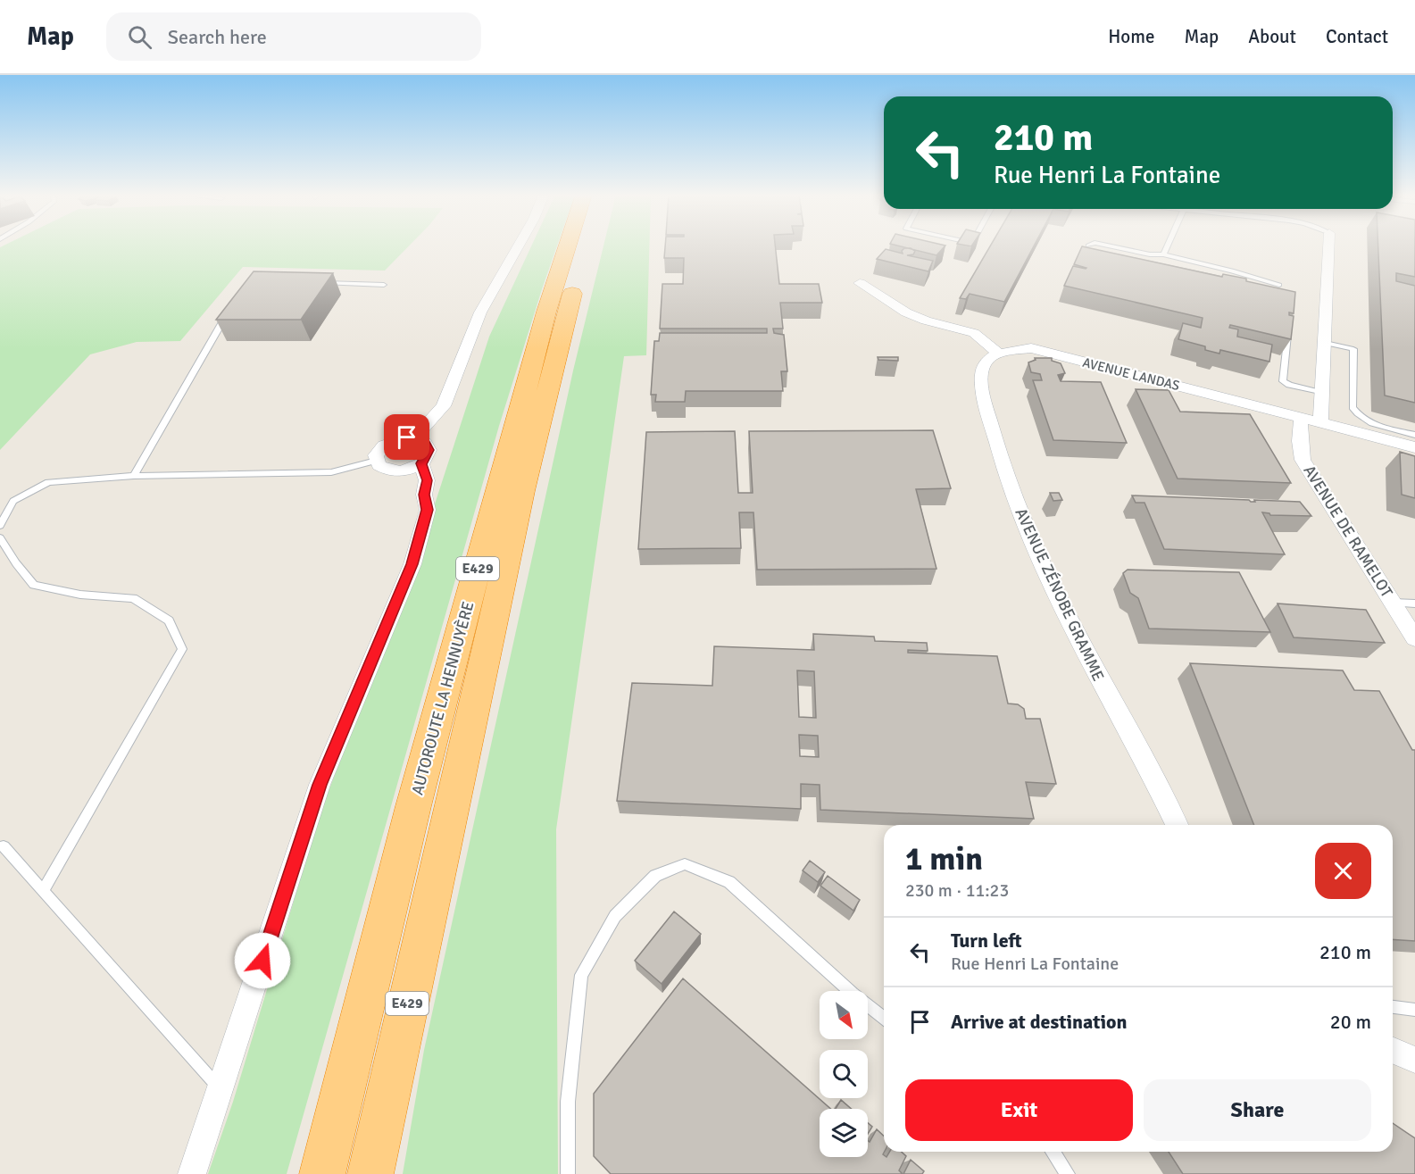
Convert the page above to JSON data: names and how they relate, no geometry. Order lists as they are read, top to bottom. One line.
{"streets":{"highway":["E429","AUTOROUTE LA HENNUYÈRE"],"street":["AVENUE LANDAS","AVENUE DE RAMELOT","AVENUE ZÉNOBE GRAMME"]},"crossings":[["AVENUE LANDAS","AVENUE DE RAMELOT"],["AVENUE LANDAS","AVENUE ZÉNOBE GRAMME"]],"north":"bottom right","page":{"header":"Map","search":"Search here","nav":["Home","Map","About","Contact"],"turn":["210 m","Rue Henri La Fontaine"],"heading":["1 min","230 m · 11:23"],"list":[{"name":"Turn left","note":"Rue Henri La Fontaine","value":"210 m"},{"name":"Arrive at destination","value":"20 m"}],"buttons":["Exit","Share"]}}
